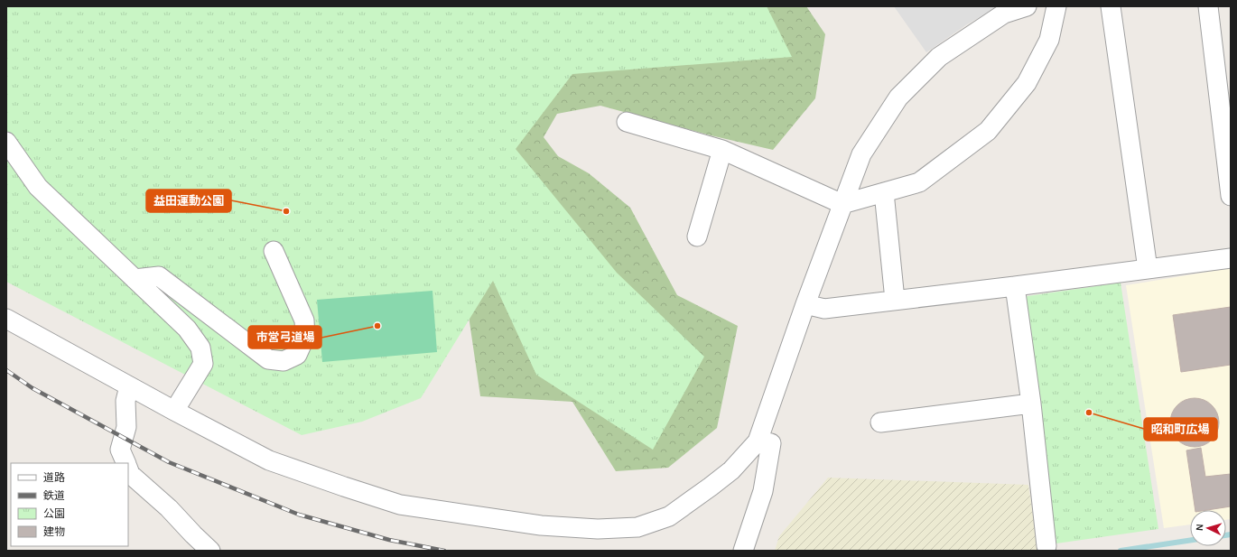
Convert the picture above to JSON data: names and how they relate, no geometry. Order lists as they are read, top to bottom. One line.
{"places":["益田運動公園","市営弓道場","昭和町広場"],"legend":["道路","鉄道","公園","建物"],"north":"left"}
